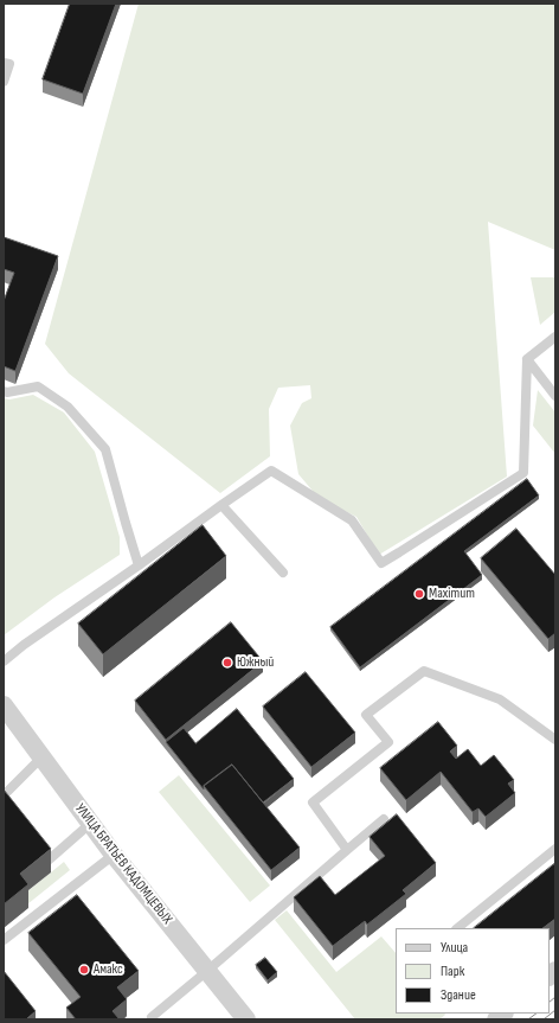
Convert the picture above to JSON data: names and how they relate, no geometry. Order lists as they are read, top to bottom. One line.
{"streets":{"street":["УЛИЦА БРАТЬЕВ КАДОМЦЕВЫХ"]},"places":["Maximum","Южный","Амакс"],"legend":["Улица","Парк","Здание"]}
